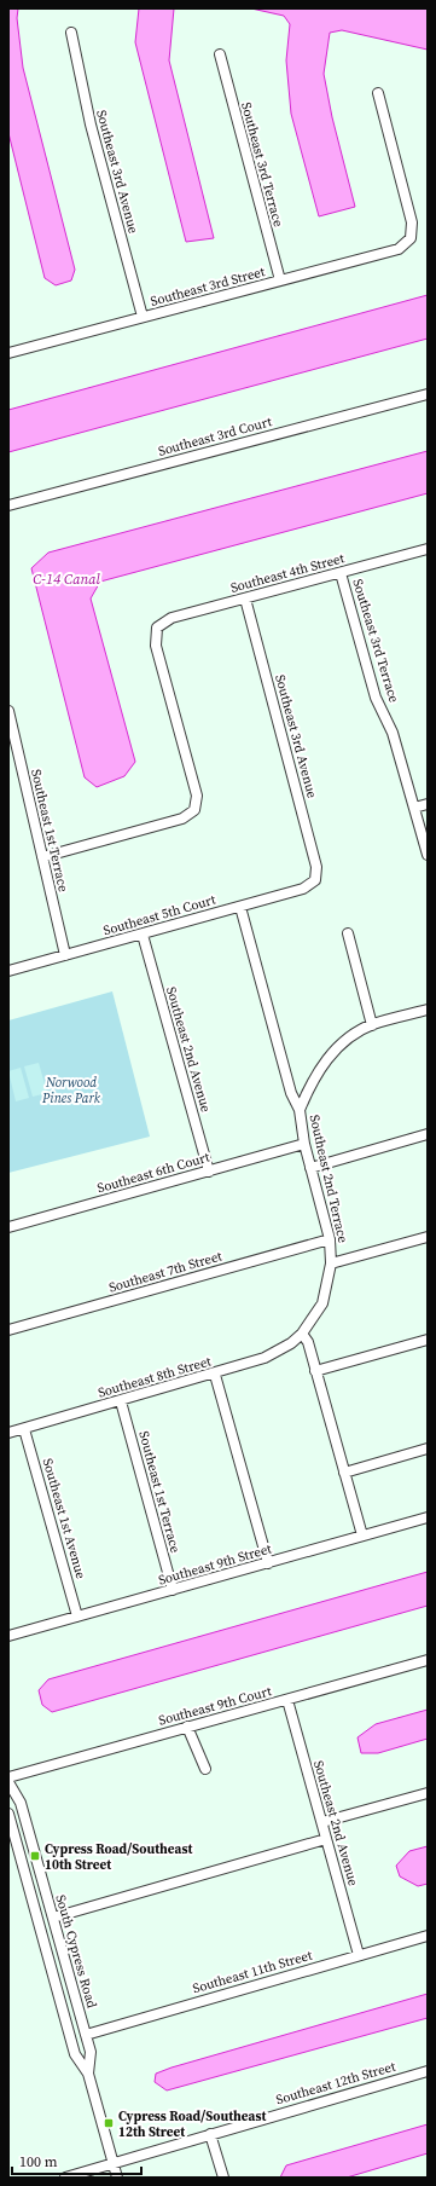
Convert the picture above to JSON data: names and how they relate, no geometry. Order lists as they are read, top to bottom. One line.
{"streets":{"street":["Southeast 3rd Terrace","Southeast 3rd Avenue","Southeast 3rd Street","Southeast 3rd Court","Southeast 4th Street","Southeast 1st Terrace","Southeast 5th Court","Southeast 2nd Avenue","Southeast 6th Court","Southeast 2nd Terrace","Southeast 7th Street","Southeast 8th Street","Southeast 1st Avenue","Southeast 9th Street","Southeast 9th Court","South Cypress Road","Southeast 11th Street","Southeast 12th Street"]},"crossings":[["Southeast 3rd Terrace","Southeast 3rd Street"],["Southeast 3rd Terrace","Southeast 4th Street"],["Southeast 3rd Avenue","Southeast 3rd Street"],["Southeast 3rd Avenue","Southeast 4th Street"],["Southeast 3rd Avenue","Southeast 5th Court"],["Southeast 4th Street","Southeast 1st Terrace"],["Southeast 1st Terrace","Southeast 5th Court"],["Southeast 1st Terrace","Southeast 8th Street"],["Southeast 1st Terrace","Southeast 9th Street"],["Southeast 5th Court","Southeast 2nd Avenue"],["Southeast 5th Court","Southeast 2nd Terrace"],["Southeast 2nd Avenue","Southeast 6th Court"],["Southeast 2nd Avenue","Southeast 9th Court"],["Southeast 2nd Avenue","Southeast 11th Street"],["Southeast 6th Court","Southeast 2nd Terrace"],["Southeast 2nd Terrace","Southeast 7th Street"],["Southeast 2nd Terrace","Southeast 8th Street"],["Southeast 8th Street","Southeast 1st Avenue"],["Southeast 1st Avenue","Southeast 9th Street"],["South Cypress Road","Southeast 11th Street"],["South Cypress Road","Southeast 12th Street"]],"water":["C-14 Canal"],"parks":["Norwood Pines Park"],"places":{"transit":["Cypress Road/Southeast 10th Street","Cypress Road/Southeast 12th Street"]},"scale_bar":"100 m"}
